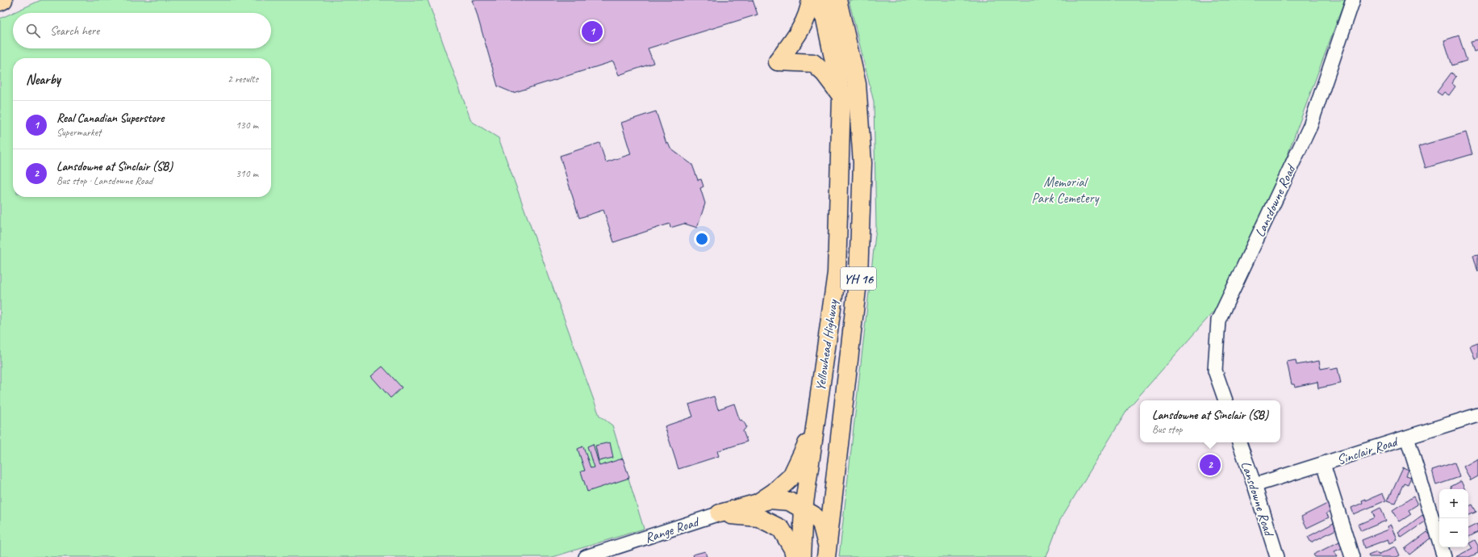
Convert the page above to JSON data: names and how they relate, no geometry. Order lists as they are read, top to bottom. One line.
{"streets":{"main road":["YH 16","Yellowhead Highway"],"street":["Lansdowne Road","Sinclair Road","Range Road"]},"crossings":[["Lansdowne Road","Sinclair Road"]],"parks":["Memorial Park Cemetery"],"page":{"search":"Search here","pins":["1","2"],"heading":["Nearby","2 results"],"list":[{"mark":"1","name":"Real Canadian Superstore","note":"Supermarket","value":"130 m"},{"mark":"2","name":"Lansdowne at Sinclair (SB)","note":"Bus stop · Lansdowne Road","value":"310 m"}],"popup":["Lansdowne at Sinclair (SB)","Bus stop"],"map_buttons":["+","−"]}}
